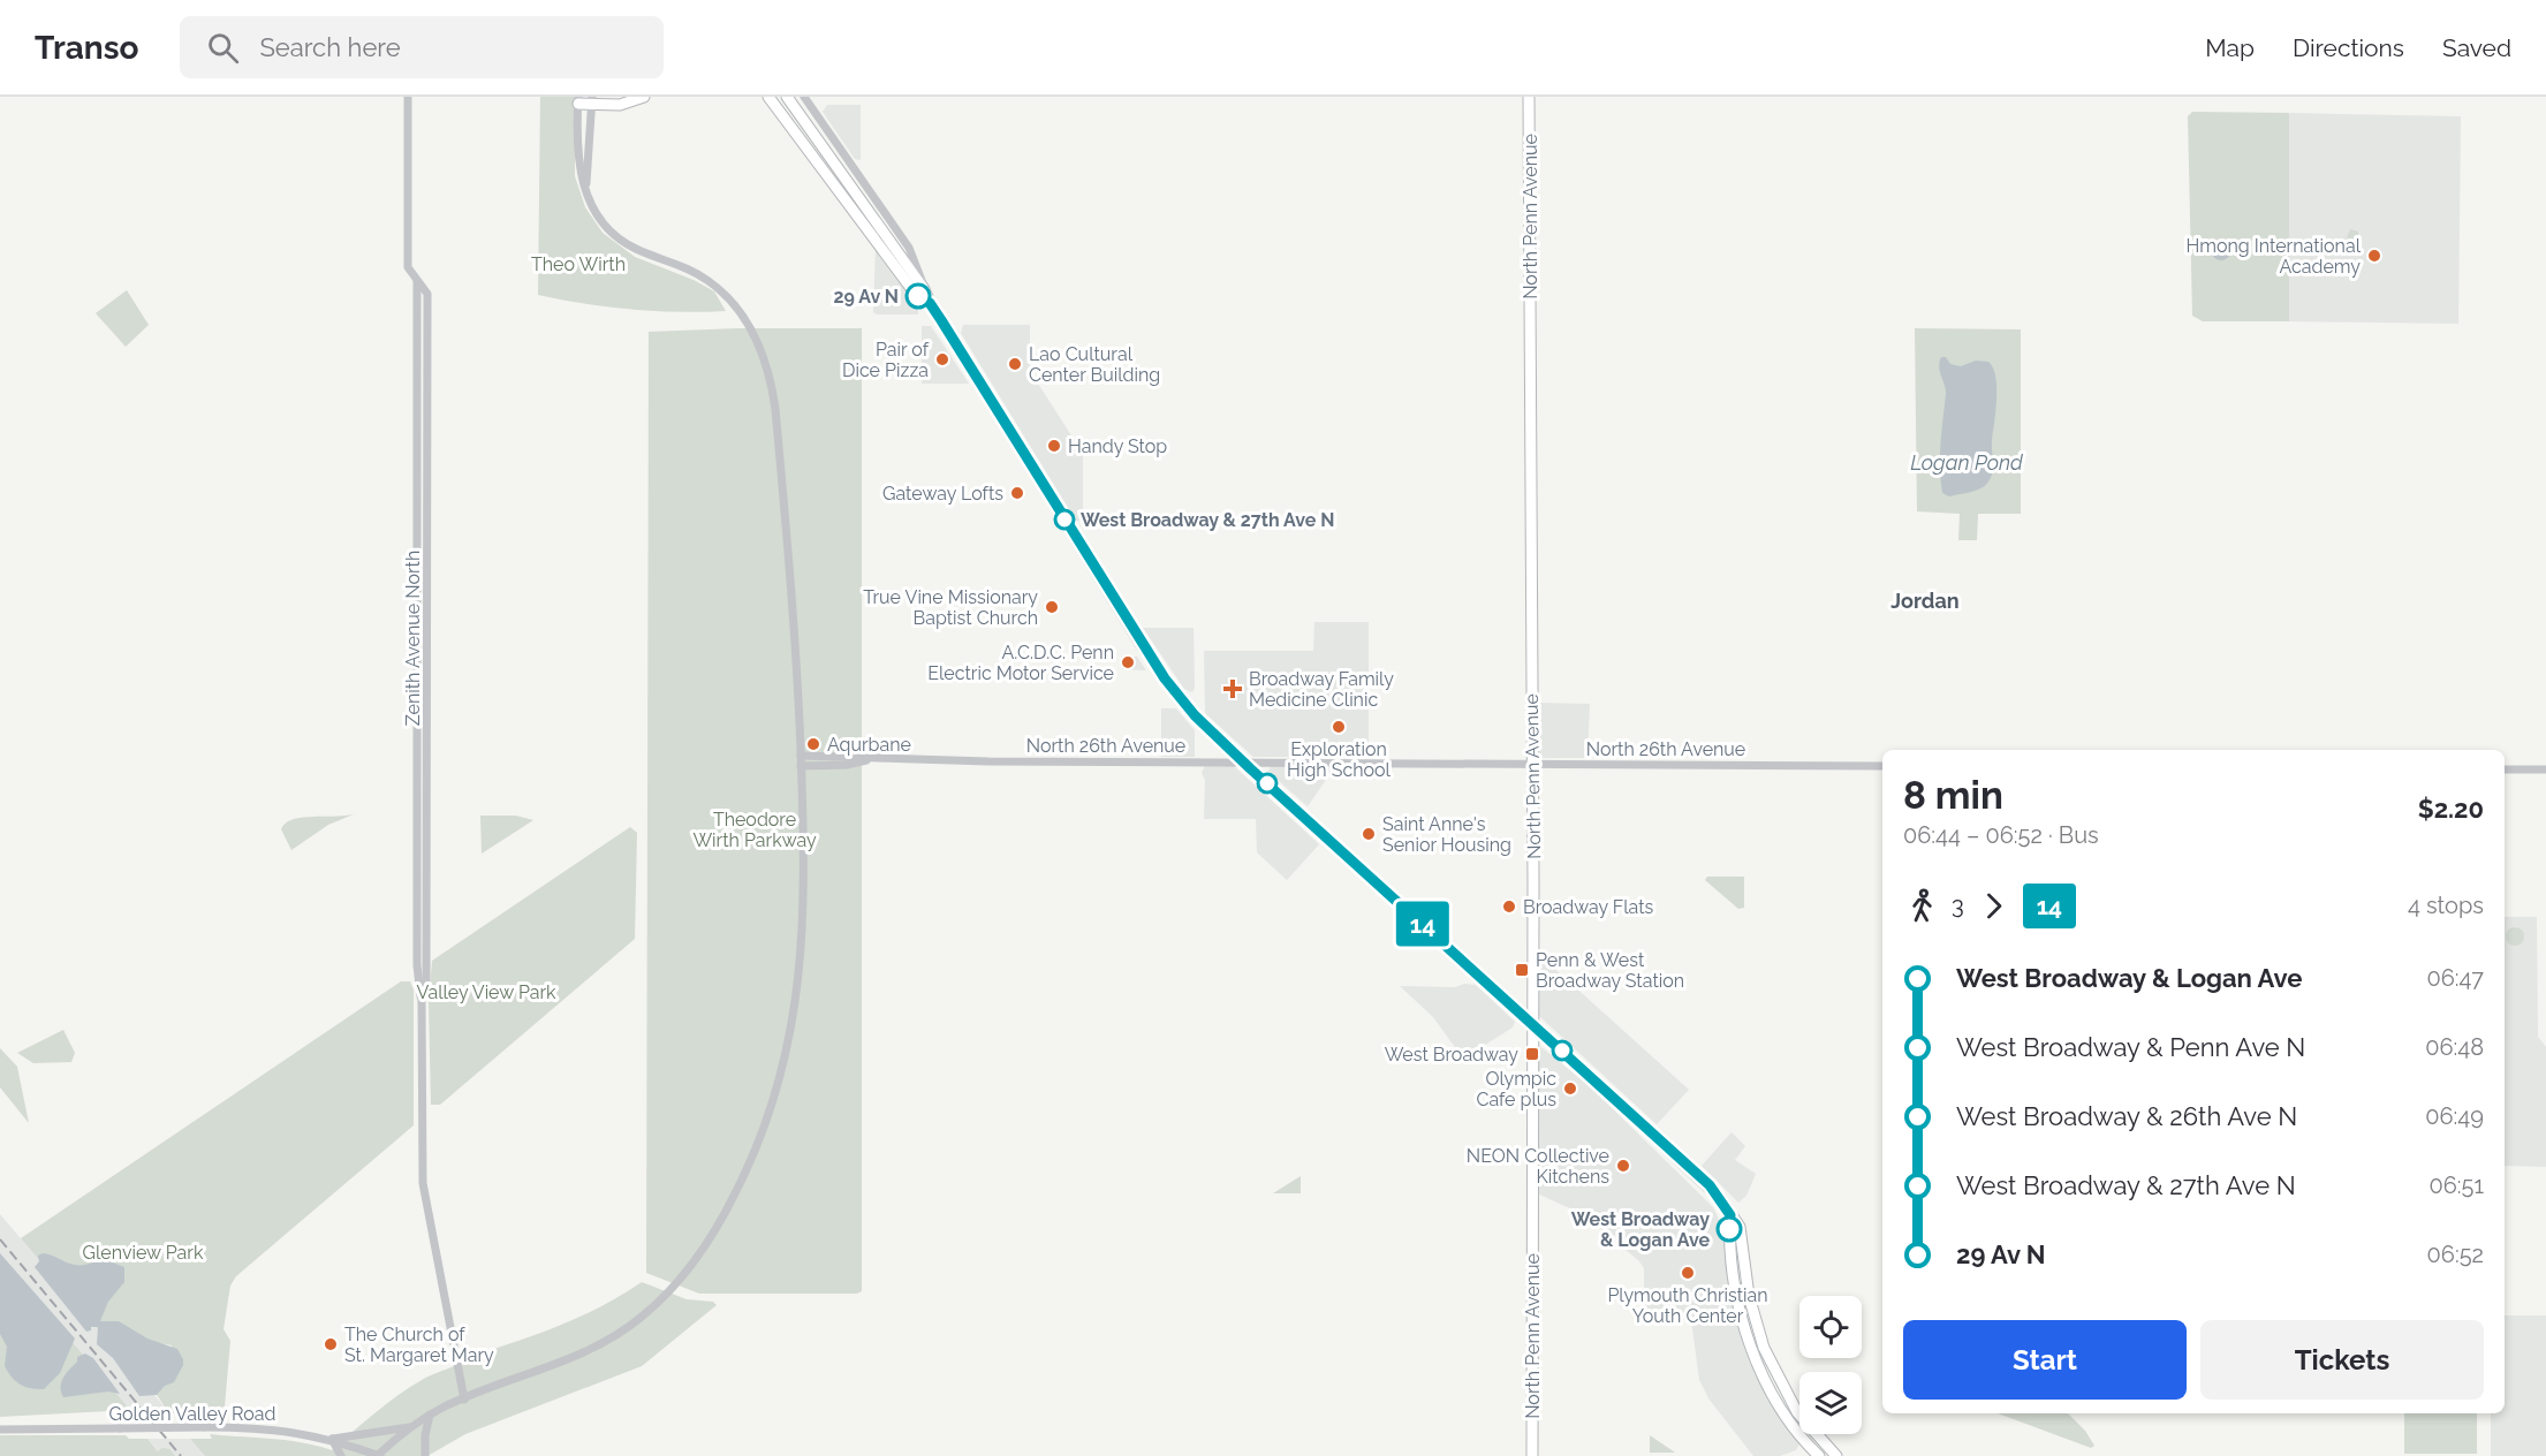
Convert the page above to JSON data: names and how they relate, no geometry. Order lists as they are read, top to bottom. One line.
{"streets":{"main road":["North Penn Avenue"],"street":["Zenith Avenue North","North 26th Avenue","Golden Valley Road"]},"crossings":[["North Penn Avenue","North 26th Avenue"]],"districts":["Jordan"],"water":["Logan Pond"],"parks":["Theo Wirth","Theodore Wirth Parkway","Valley View Park","Glenview Park"],"places":{"other":["Hmong International Academy","29 Av N","Pair of Dice Pizza","Lao Cultural Center Building","Handy Stop","Gateway Lofts","West Broadway & 27th Ave N","True Vine Missionary Baptist Church","A.C.D.C. Penn Electric Motor Service","Exploration High School","Aqurbane","Saint Anne's Senior Housing","Broadway Flats","Olympic Cafe plus","NEON Collective Kitchens","West Broadway & Logan Ave","Plymouth Christian Youth Center","The Church of St. Margaret Mary"],"health":["Broadway Family Medicine Clinic"],"transit":["Penn & West Broadway Station","West Broadway"]},"lines":["bus line 14"],"page":{"header":"Transo","search":"Search here","nav":["Map","Directions","Saved"],"on_map":"14","heading":["8 min","06:44 – 06:52 · Bus","$2.20"],"legs":["3","14","4 stops"],"list":[{"name":"West Broadway & Logan Ave","value":"06:47"},{"name":"West Broadway & Penn Ave N","value":"06:48"},{"name":"West Broadway & 26th Ave N","value":"06:49"},{"name":"West Broadway & 27th Ave N","value":"06:51"},{"name":"29 Av N","value":"06:52"}],"buttons":["Start","Tickets"]}}
